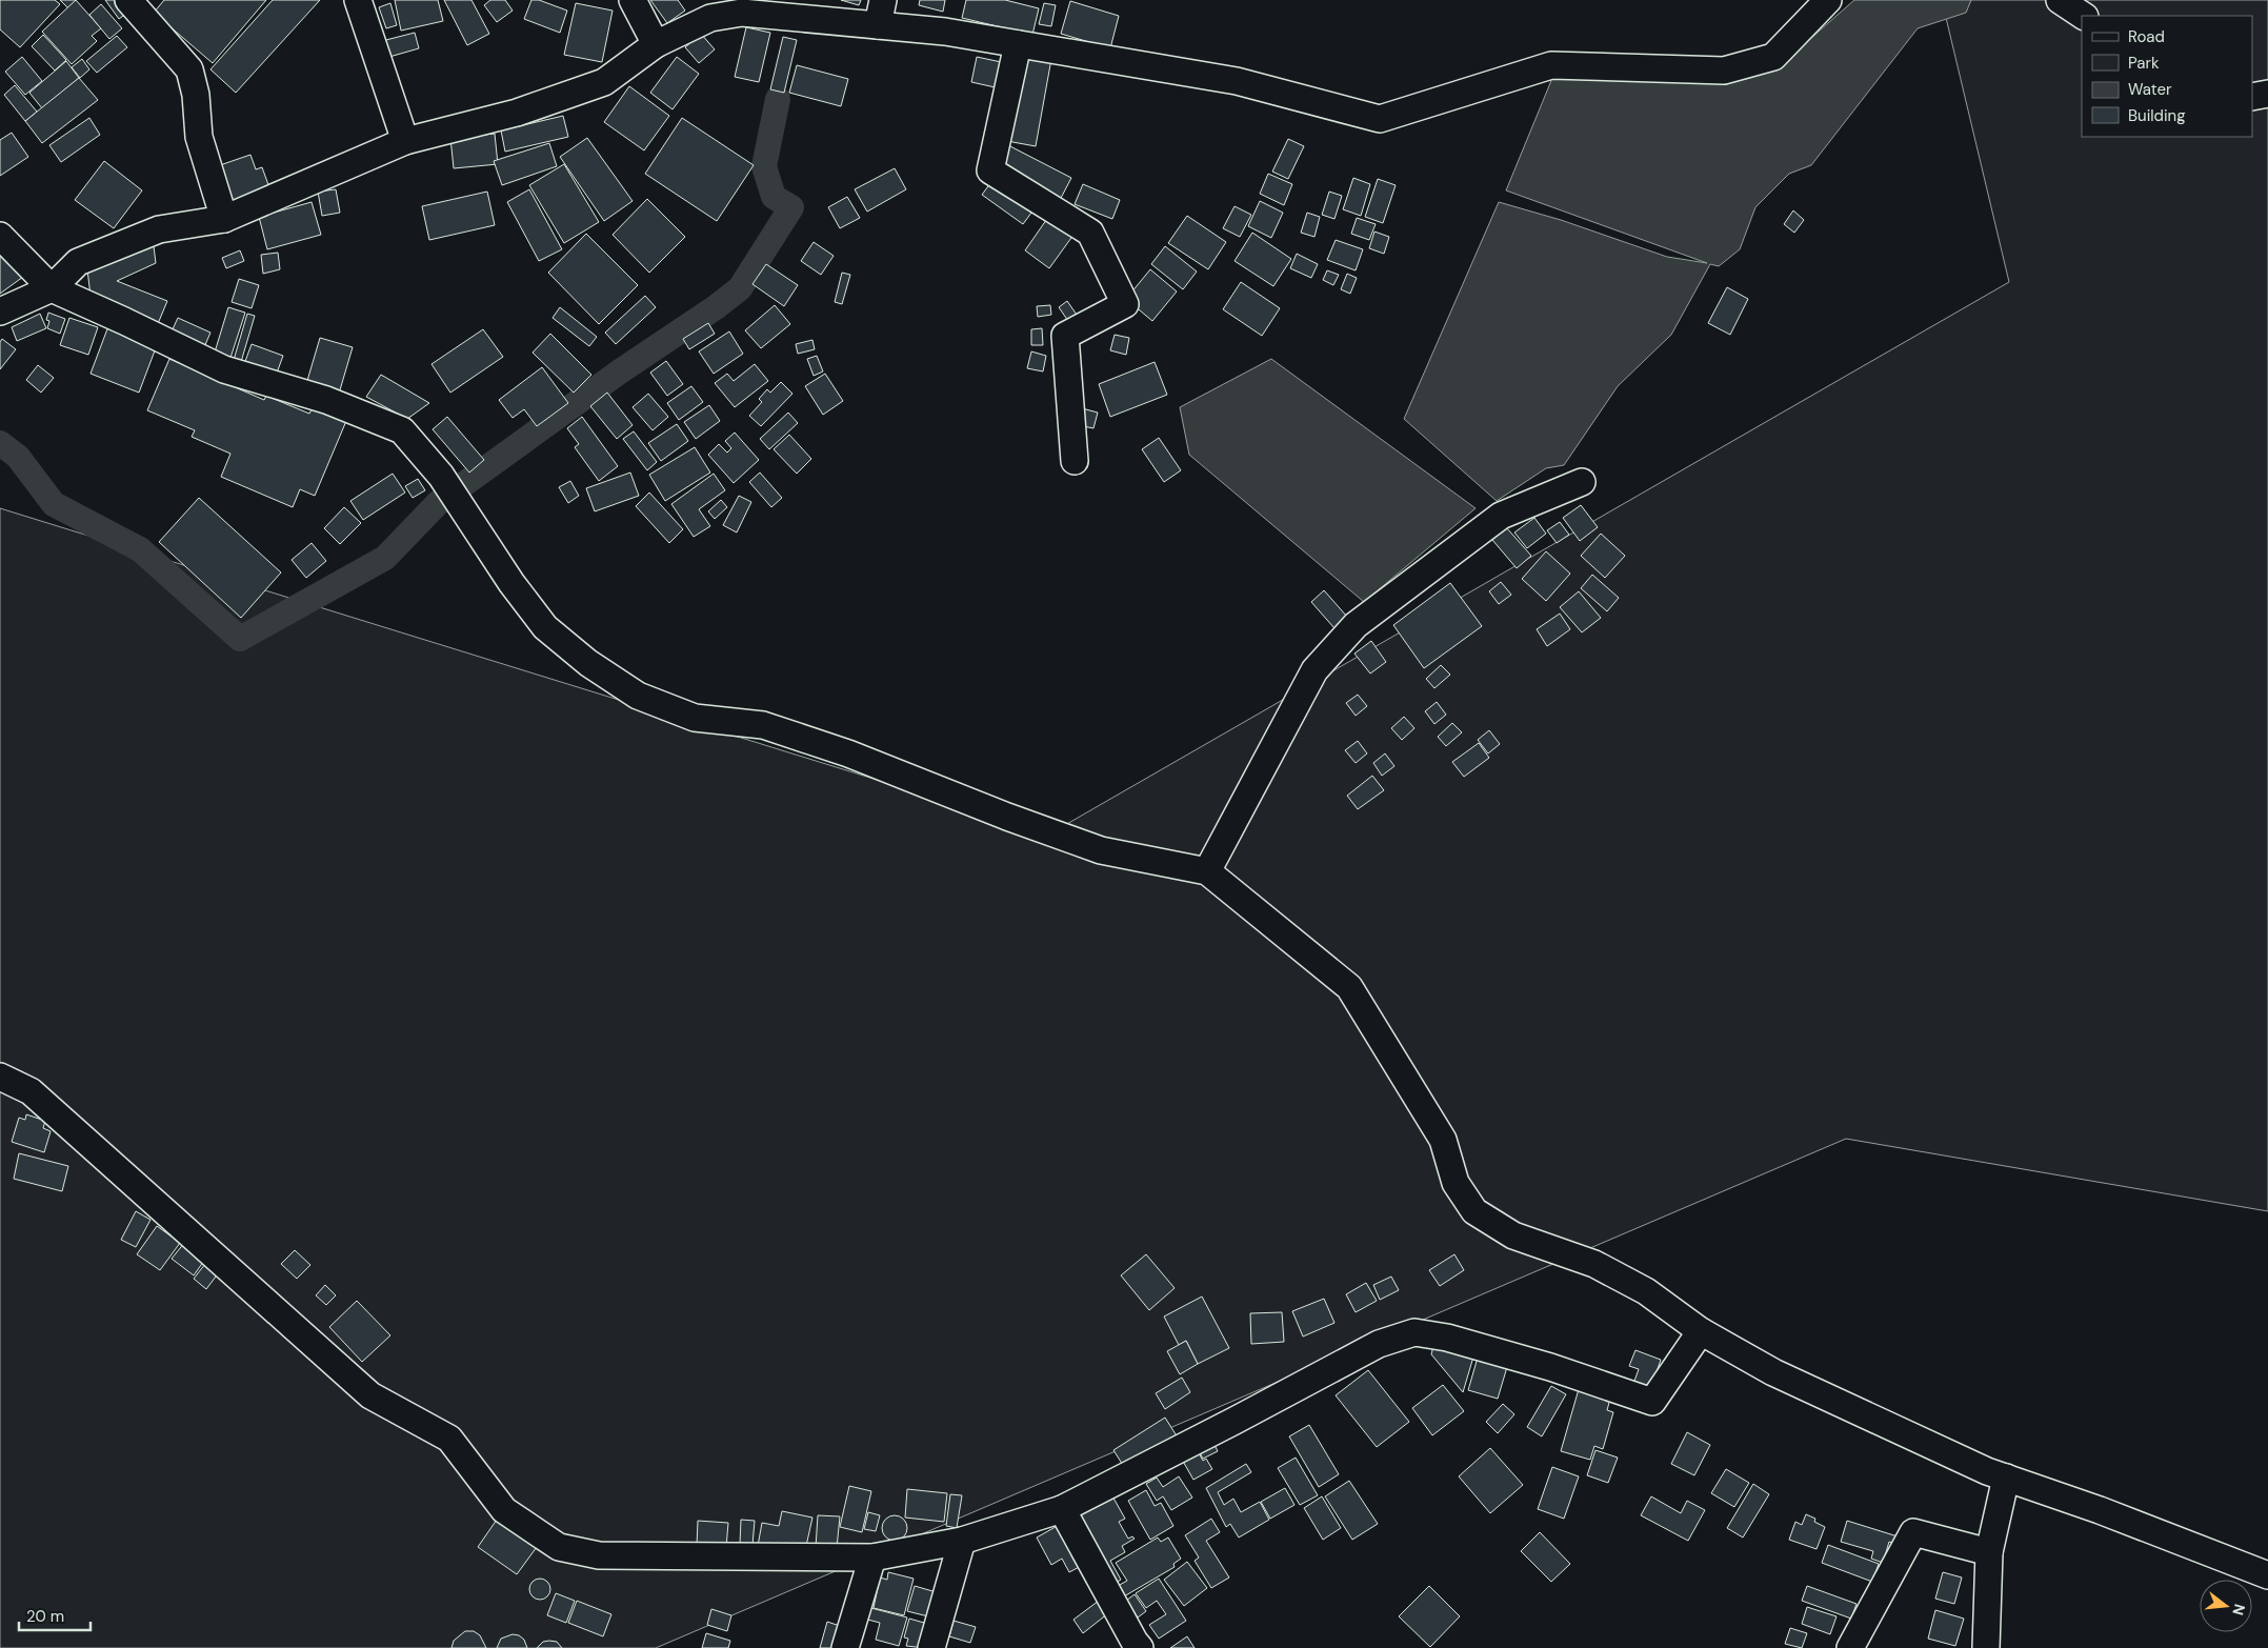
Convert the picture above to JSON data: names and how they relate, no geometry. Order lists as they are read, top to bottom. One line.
{"legend":["Road","Park","Water","Building"],"scale_bar":"20 m","north":"right"}
